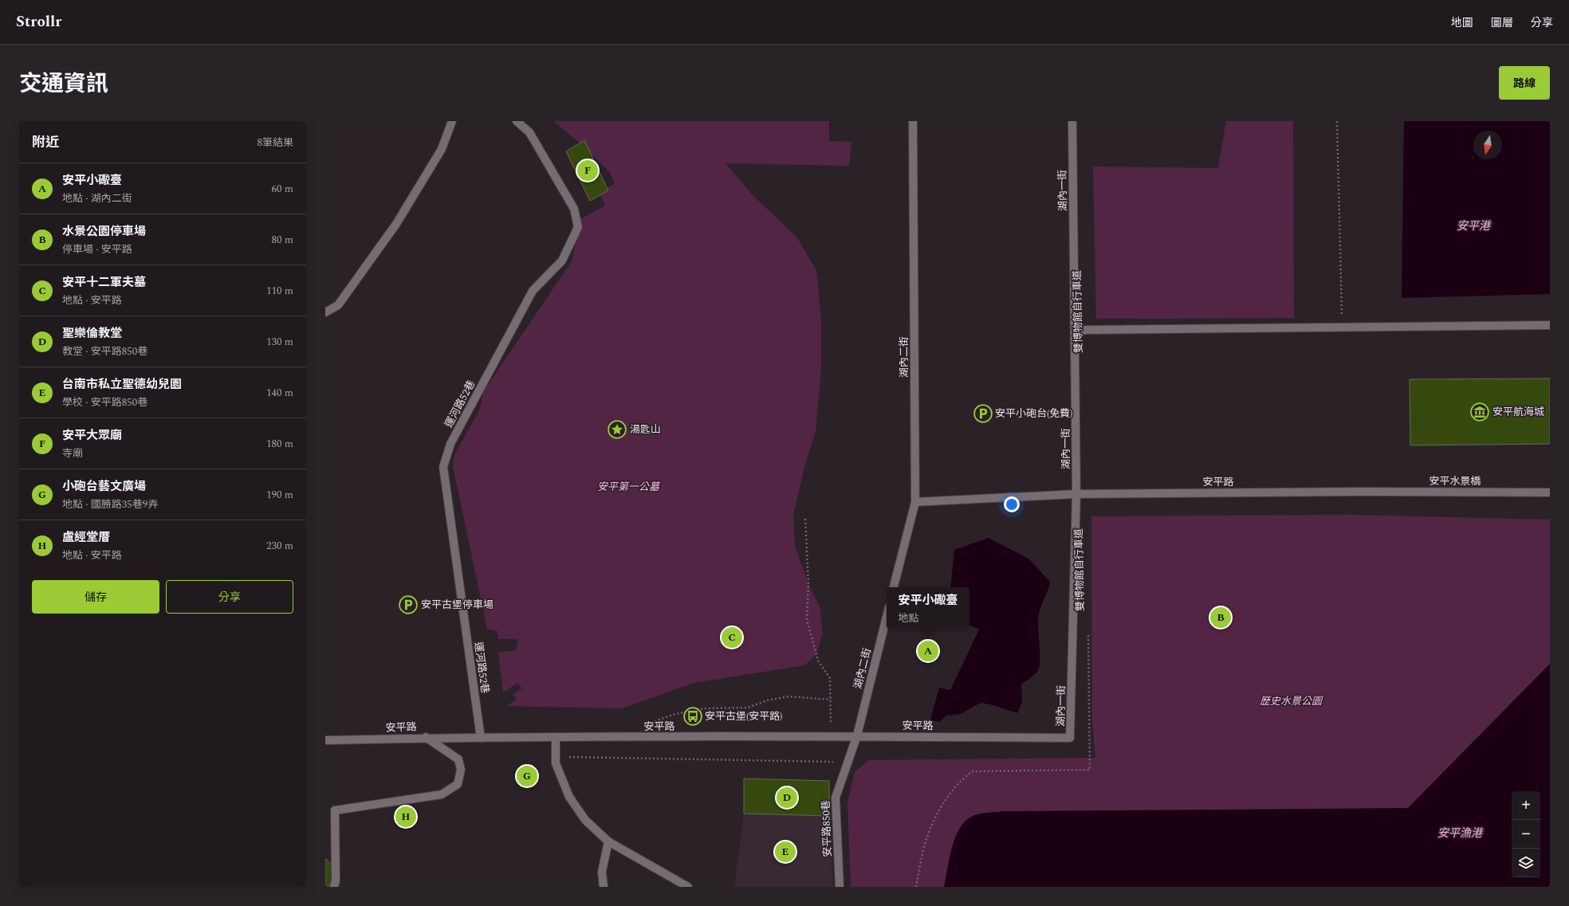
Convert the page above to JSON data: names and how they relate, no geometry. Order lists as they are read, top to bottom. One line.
{"streets":{"street":["湖內一街","湖內二街","運河路52巷","安平水景橋","安平路","安平路850巷"]},"crossings":[["湖內一街","安平路"],["湖內二街","安平路"],["湖內二街","安平路850巷"],["運河路52巷","安平路"],["安平水景橋","安平路"],["安平路","安平路850巷"]],"water":["安平港","安平漁港"],"parks":["安平第一公墓","歷史水景公園"],"places":{"museum":["安平航海城"],"parking":["安平小砲台(免費)","安平古堡停車場"],"place":["湯匙山"],"bus stop":["安平古堡(安平路)"]},"north":"bottom","page":{"header":"Strollr","nav":["地圖","圖層","分享"],"title":"交通資訊","buttons":["路線",["儲存","分享"]],"heading":["附近","8筆結果"],"pins":["F","B","C","A","G","D","H","E"],"list":[{"mark":"A","name":"安平小礮臺","note":"地點 · 湖內二街","value":"60 m"},{"mark":"B","name":"水景公園停車場","note":"停車場 · 安平路","value":"80 m"},{"mark":"C","name":"安平十二軍夫墓","note":"地點 · 安平路","value":"110 m"},{"mark":"D","name":"聖樂倫教堂","note":"教堂 · 安平路850巷","value":"130 m"},{"mark":"E","name":"台南市私立聖德幼兒園","note":"學校 · 安平路850巷","value":"140 m"},{"mark":"F","name":"安平大眾廟","note":"寺廟","value":"180 m"},{"mark":"G","name":"小砲台藝文廣場","note":"地點 · 國勝路35巷9弄","value":"190 m"},{"mark":"H","name":"盧經堂厝","note":"地點 · 安平路","value":"230 m"}],"popup":["安平小礮臺","地點"],"map_buttons":["+","−"]}}
